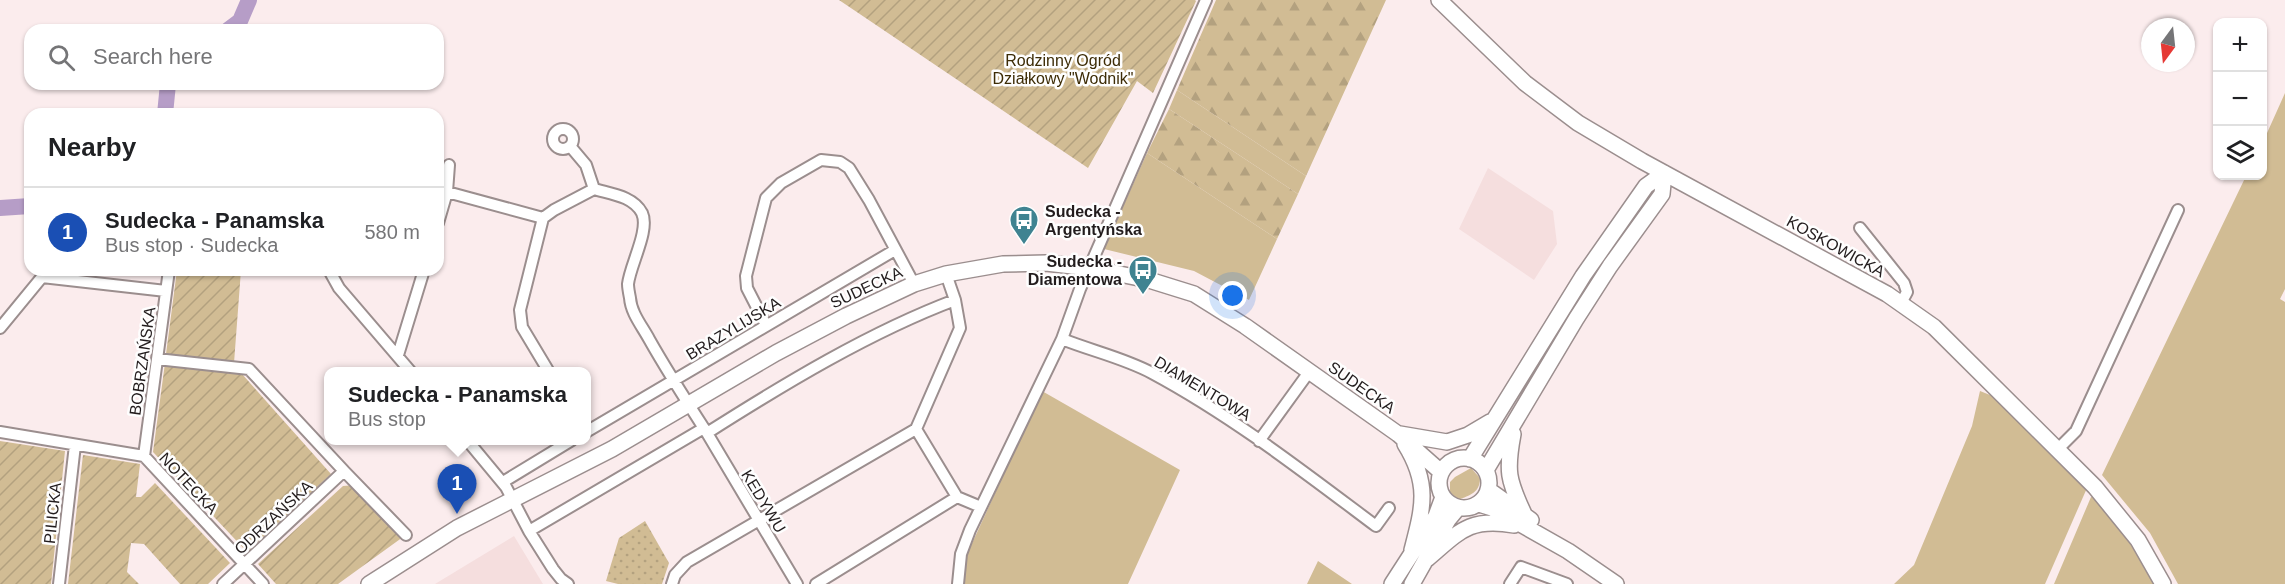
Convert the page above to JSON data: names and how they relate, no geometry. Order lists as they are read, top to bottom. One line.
{"streets":{"street":["KOSKOWICKA","SUDECKA","BRAZYLIJSKA","BOBRZAŃSKA","DIAMENTOWA","NOTECKA","KEDYWU","PILICKA","ODRZAŃSKA"]},"crossings":[["SUDECKA","DIAMENTOWA"],["SUDECKA","KEDYWU"],["BRAZYLIJSKA","KEDYWU"],["BOBRZAŃSKA","NOTECKA"],["NOTECKA","PILICKA"],["NOTECKA","ODRZAŃSKA"]],"parks":["Rodzinny Ogród Działkowy \"Wodnik\""],"places":{"bus stop":["Sudecka - Argentyńska","Sudecka - Diamentowa"]},"north":"bottom","page":{"map_buttons":["+","−"],"search":"Search here","heading":"Nearby","list":[{"mark":"1","name":"Sudecka - Panamska","note":"Bus stop · Sudecka","value":"580 m"}],"popup":["Sudecka - Panamska","Bus stop"],"pins":"1"}}
